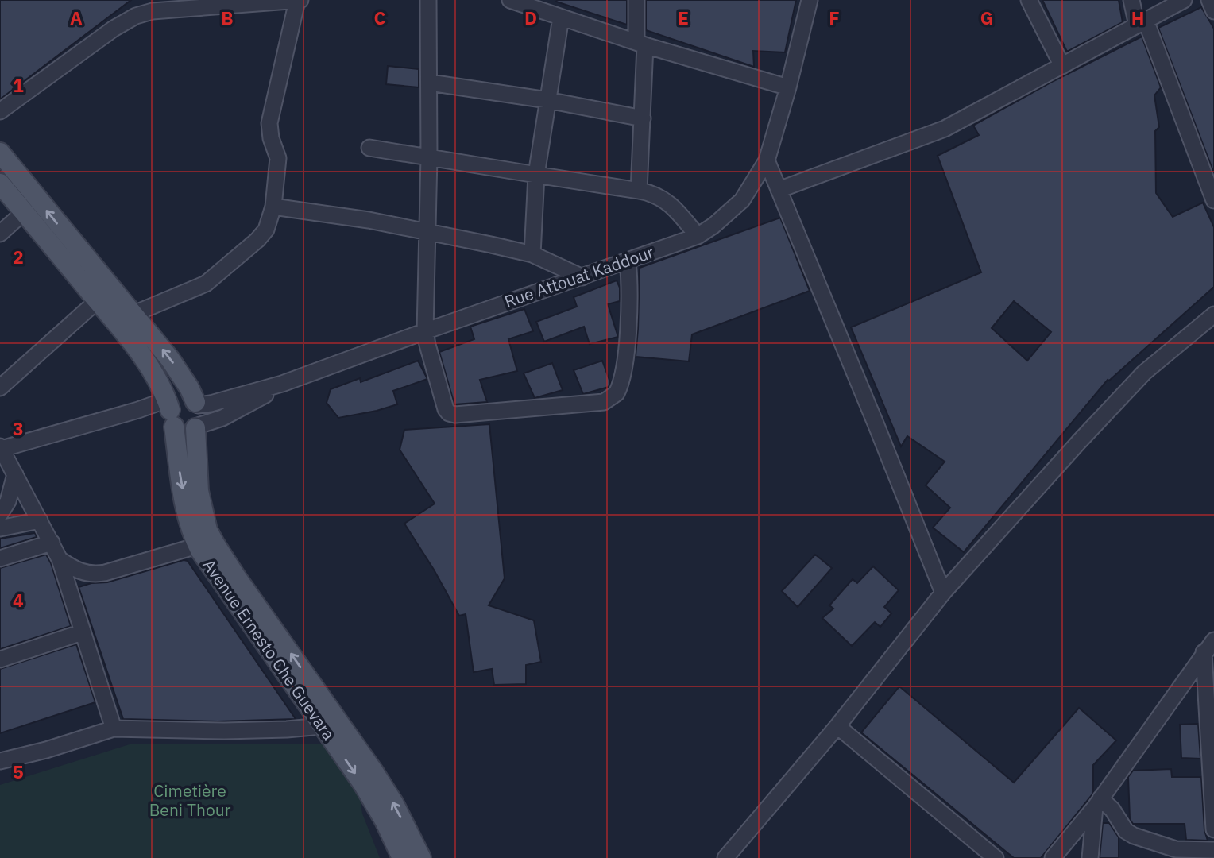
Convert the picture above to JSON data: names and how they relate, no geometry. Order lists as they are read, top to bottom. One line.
{"streets":{"main road":["Avenue Ernesto Che Guevara"],"street":["Rue Attouat Kaddour"]},"crossings":[["Rue Attouat Kaddour","Avenue Ernesto Che Guevara"]],"parks":["Cimetière Beni Thour"],"grid":{"columns":["A","B","C","D","E","F","G","H"],"rows":["1","2","3","4","5"]}}
